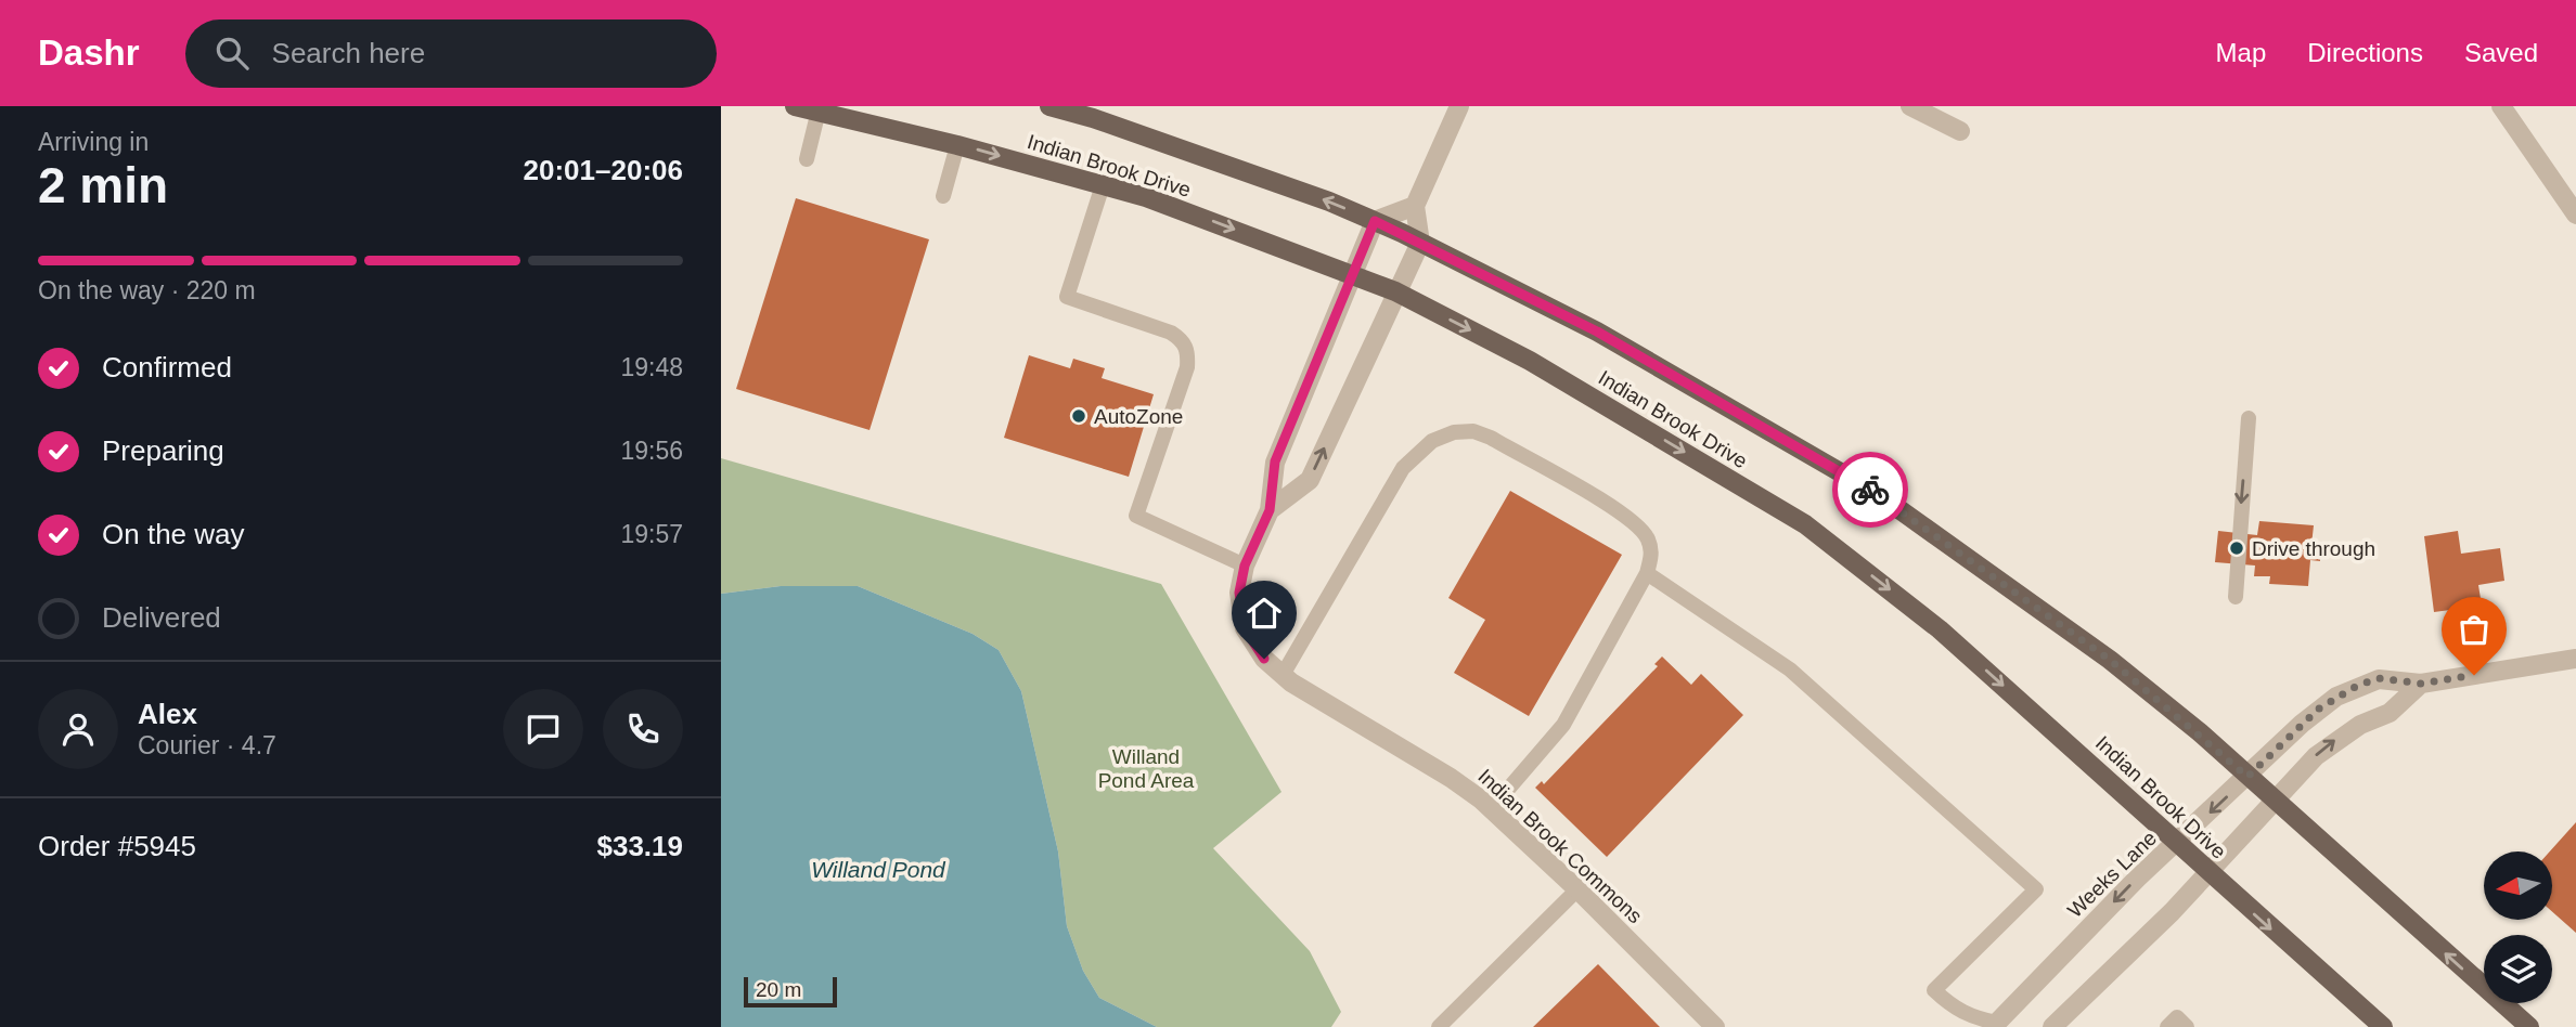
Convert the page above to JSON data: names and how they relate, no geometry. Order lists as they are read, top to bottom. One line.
{"streets":{"main road":["Indian Brook Drive"],"street":["Indian Brook Commons","Weeks Lane"]},"crossings":[["Indian Brook Drive","Indian Brook Commons"],["Indian Brook Drive","Weeks Lane"]],"water":["Willand Pond"],"parks":["Willand Pond Area"],"places":["AutoZone","Drive through"],"scale_bar":"20 m","north":"left","page":{"header":"Dashr","search":"Search here","nav":["Map","Directions","Saved"],"heading":["2 min","Arriving in","20:01–20:06"],"panel":["Alex","Courier · 4.7","Order #5945","$33.19"],"bar":"On the way · 220 m","list":[["Confirmed","19:48"],["Preparing","19:56"],["On the way","19:57"],"Delivered"],"scale":"20 m"}}
